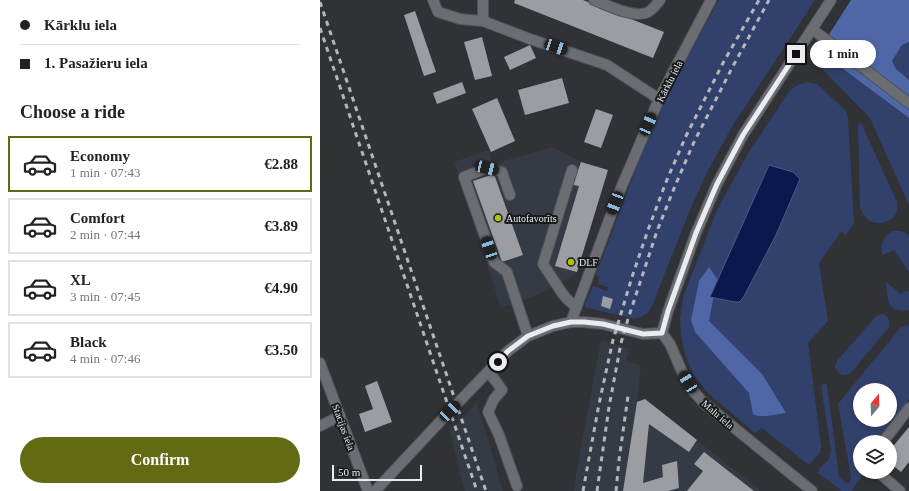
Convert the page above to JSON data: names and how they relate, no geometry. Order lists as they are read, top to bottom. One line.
{"streets":{"street":["Kārklu iela","Malu iela","Stacijas iela"]},"places":["Autofavorīts","DLF"],"scale_bar":"50 m","north":"top","page":{"banner":["Kārklu iela","1. Pasažieru iela"],"bubble":"1 min","heading":"Choose a ride","list":[{"name":"Economy","note":"1 min · 07:43","value":"€2.88"},{"name":"Comfort","note":"2 min · 07:44","value":"€3.89"},{"name":"XL","note":"3 min · 07:45","value":"€4.90"},{"name":"Black","note":"4 min · 07:46","value":"€3.50"}],"buttons":"Confirm","scale":"50 m"}}
